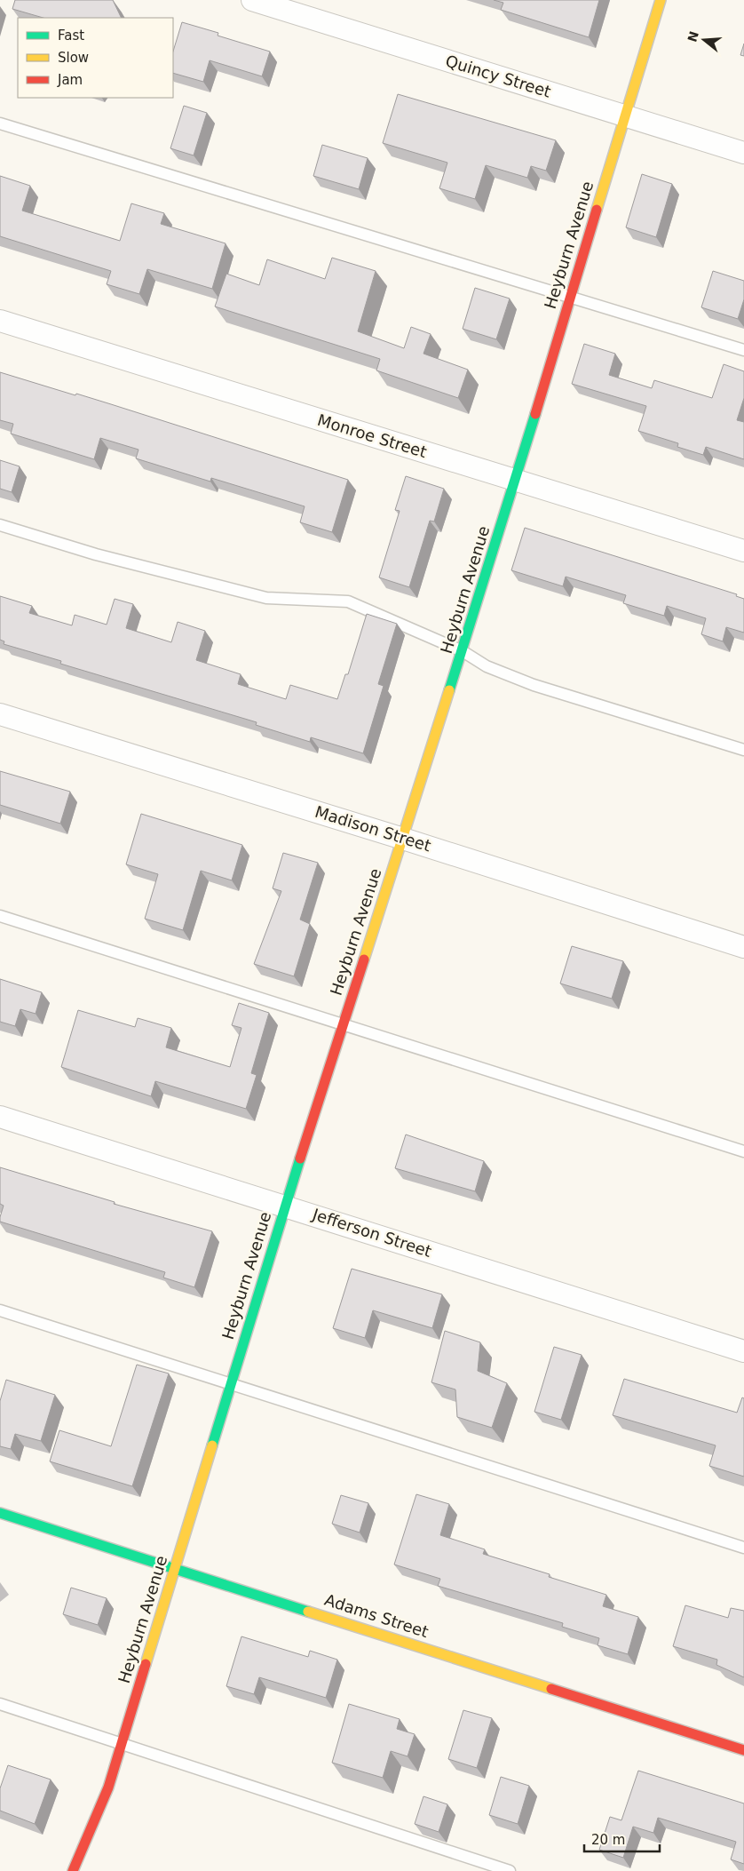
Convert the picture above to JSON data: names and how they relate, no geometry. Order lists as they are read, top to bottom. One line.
{"streets":{"street":["Quincy Street","Heyburn Avenue","Monroe Street","Madison Street","Jefferson Street","Adams Street"]},"crossings":[["Quincy Street","Heyburn Avenue"],["Heyburn Avenue","Monroe Street"],["Heyburn Avenue","Madison Street"],["Heyburn Avenue","Jefferson Street"],["Heyburn Avenue","Adams Street"]],"legend":["Fast","Slow","Jam"],"scale_bar":"20 m","north":"left"}
